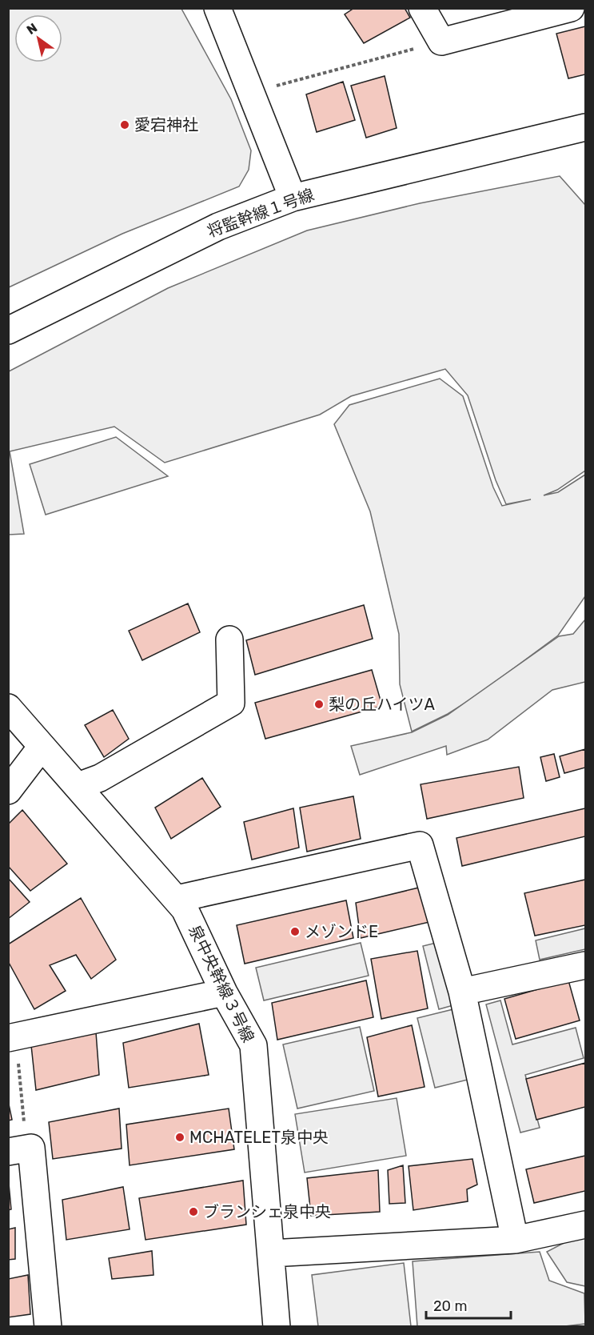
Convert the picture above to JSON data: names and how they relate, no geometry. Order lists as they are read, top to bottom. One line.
{"streets":{"street":["将監幹線１号線","泉中央幹線３号線"]},"places":["愛宕神社","梨の丘ハイツA","メゾンドE","MCHATELET泉中央","ブランシェ泉中央"],"scale_bar":"20 m","north":"top left"}
